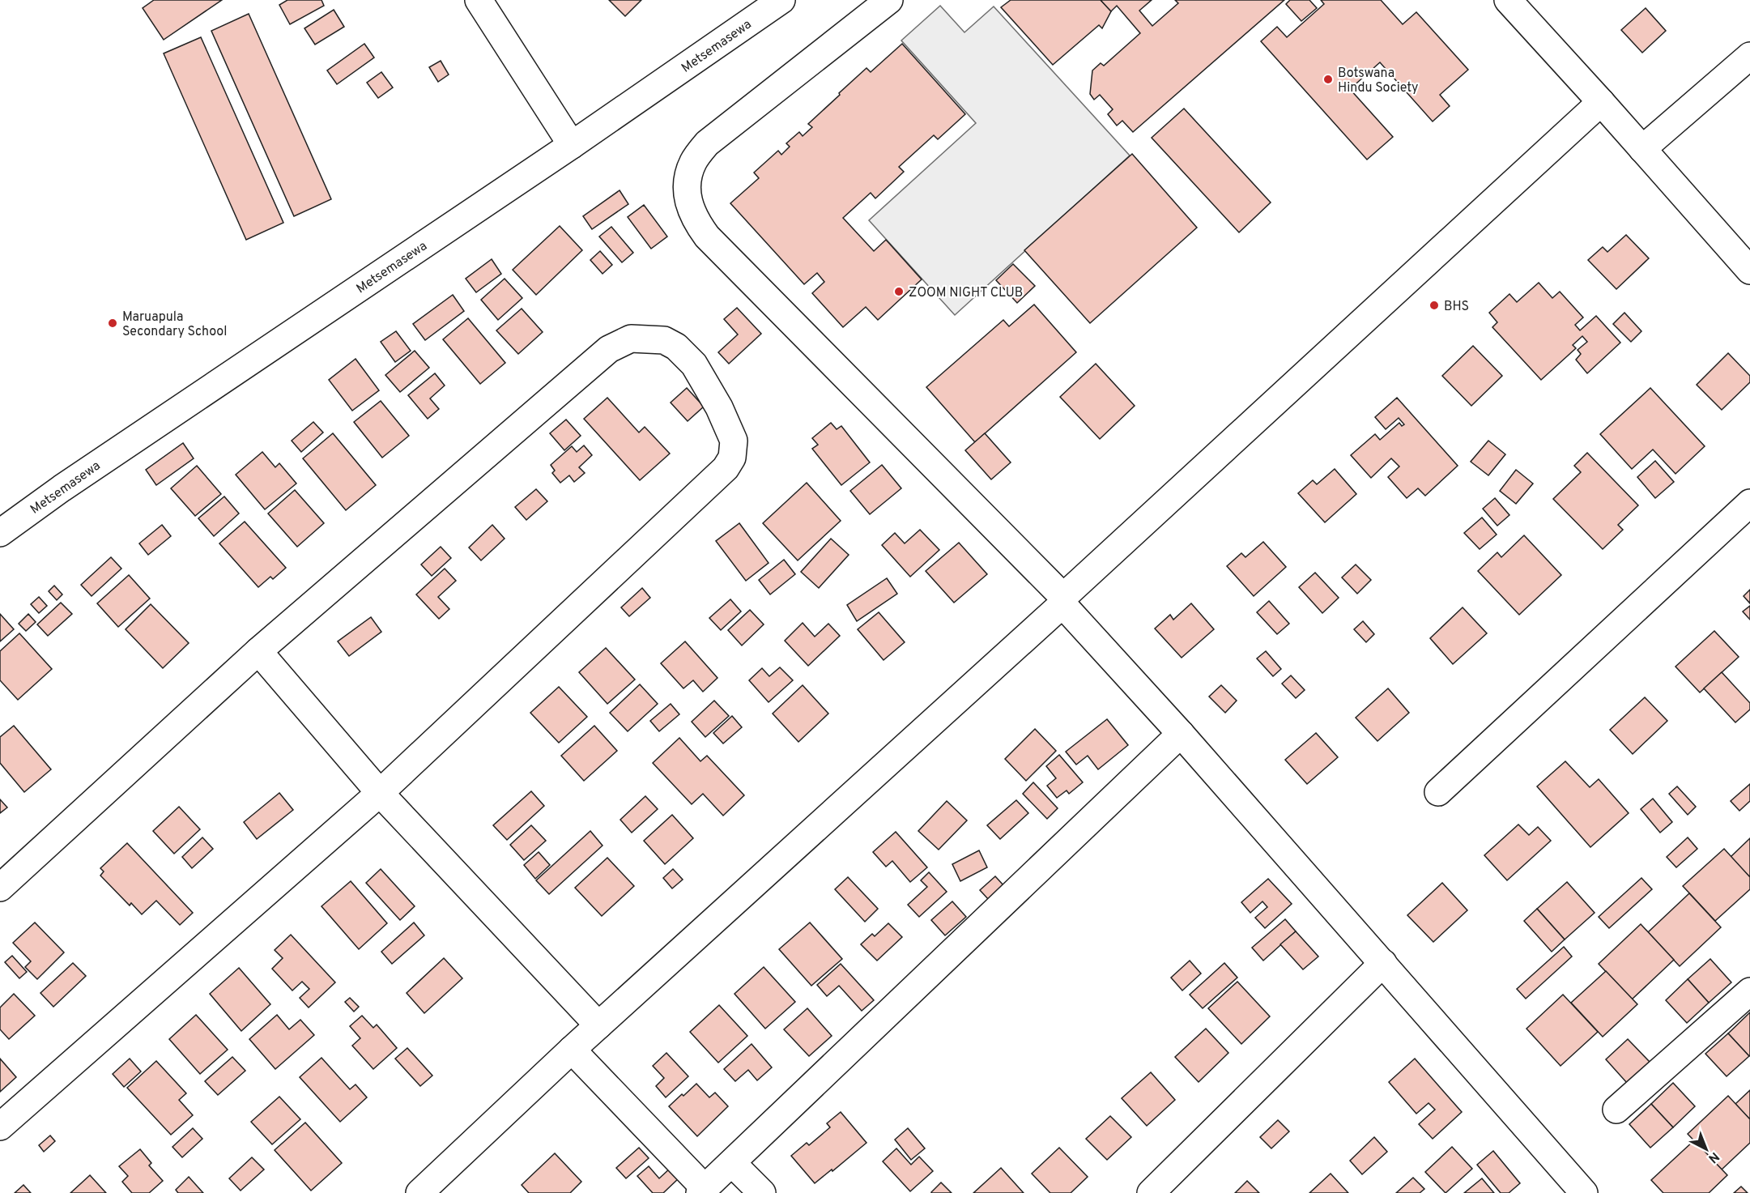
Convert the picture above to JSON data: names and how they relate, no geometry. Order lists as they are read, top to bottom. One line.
{"streets":{"street":["Metsemasewa"]},"places":["Botswana Hindu Society","ZOOM NIGHT CLUB","BHS","Maruapula Secondary School"],"north":"bottom right"}
